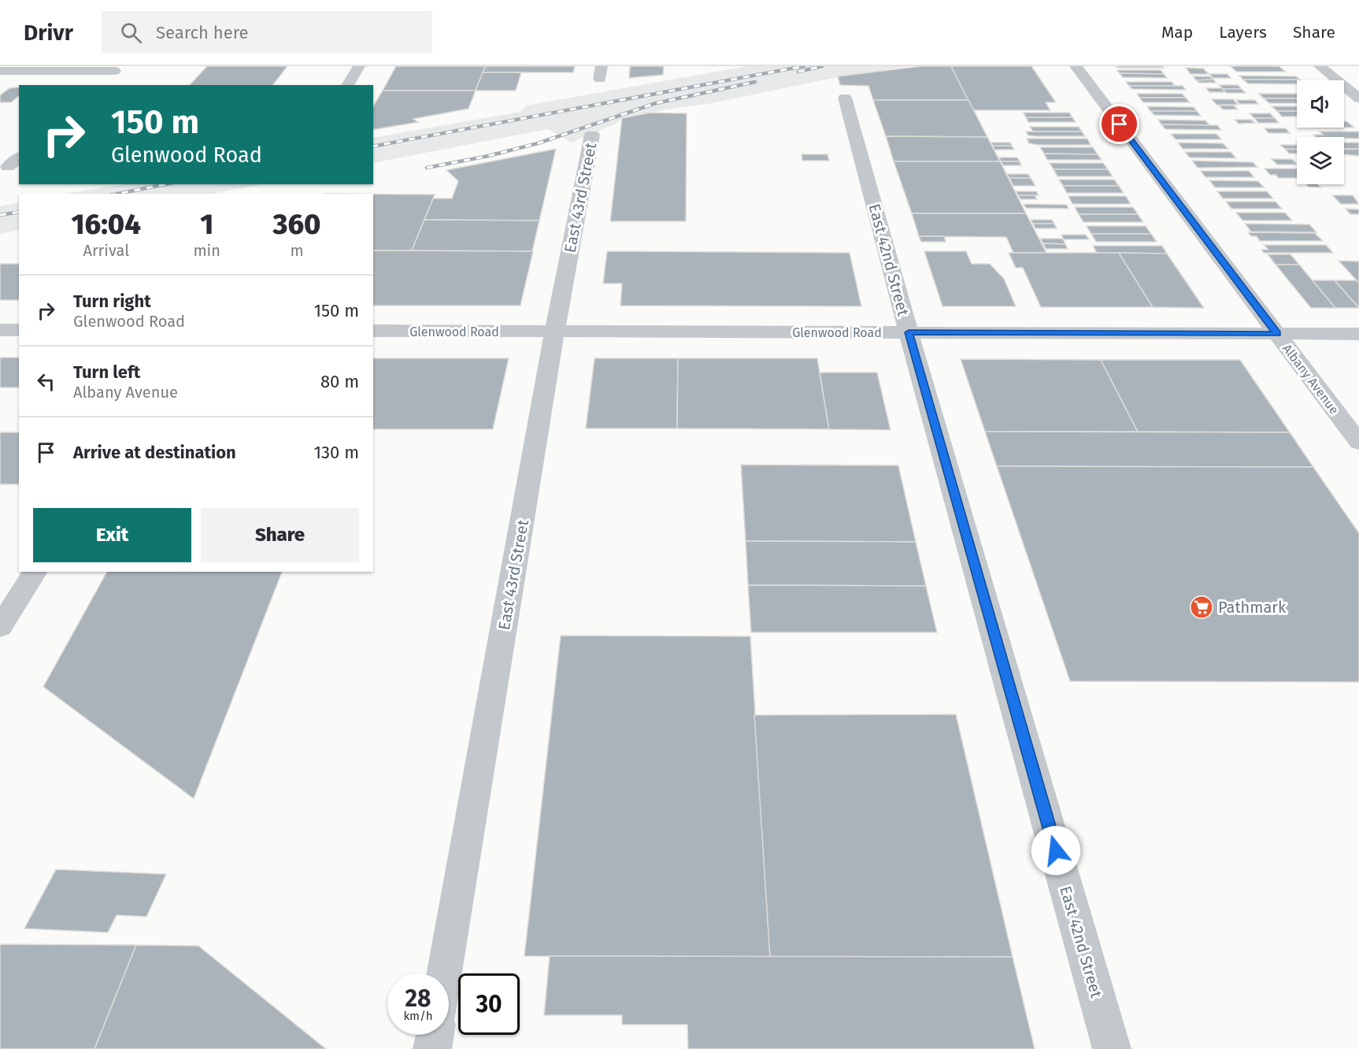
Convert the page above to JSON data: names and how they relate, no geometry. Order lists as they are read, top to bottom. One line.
{"streets":{"street":["East 43rd Street","East 42nd Street","Glenwood Road","Albany Avenue"]},"crossings":[["East 43rd Street","Glenwood Road"],["East 42nd Street","Glenwood Road"],["Glenwood Road","Albany Avenue"]],"places":{"supermarket":["Pathmark"]},"page":{"header":"Drivr","search":"Search here","nav":["Map","Layers","Share"],"turn":["150 m","Glenwood Road"],"eta":["16:04","Arrival","1","min","360","m"],"list":[{"name":"Turn right","note":"Glenwood Road","value":"150 m"},{"name":"Turn left","note":"Albany Avenue","value":"80 m"},{"name":"Arrive at destination","value":"130 m"}],"buttons":["Exit","Share"],"speed":"28 km/h","limit":"30"}}
